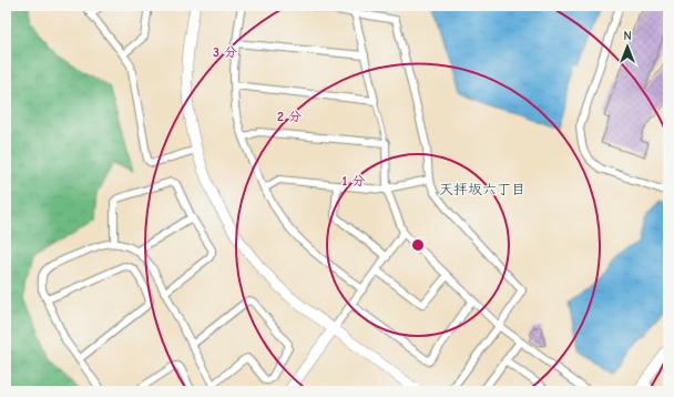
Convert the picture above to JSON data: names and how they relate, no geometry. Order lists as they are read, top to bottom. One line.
{"districts":["天拝坂六丁目"],"north":"top","rings":["3 分","2 分","1 分"]}
